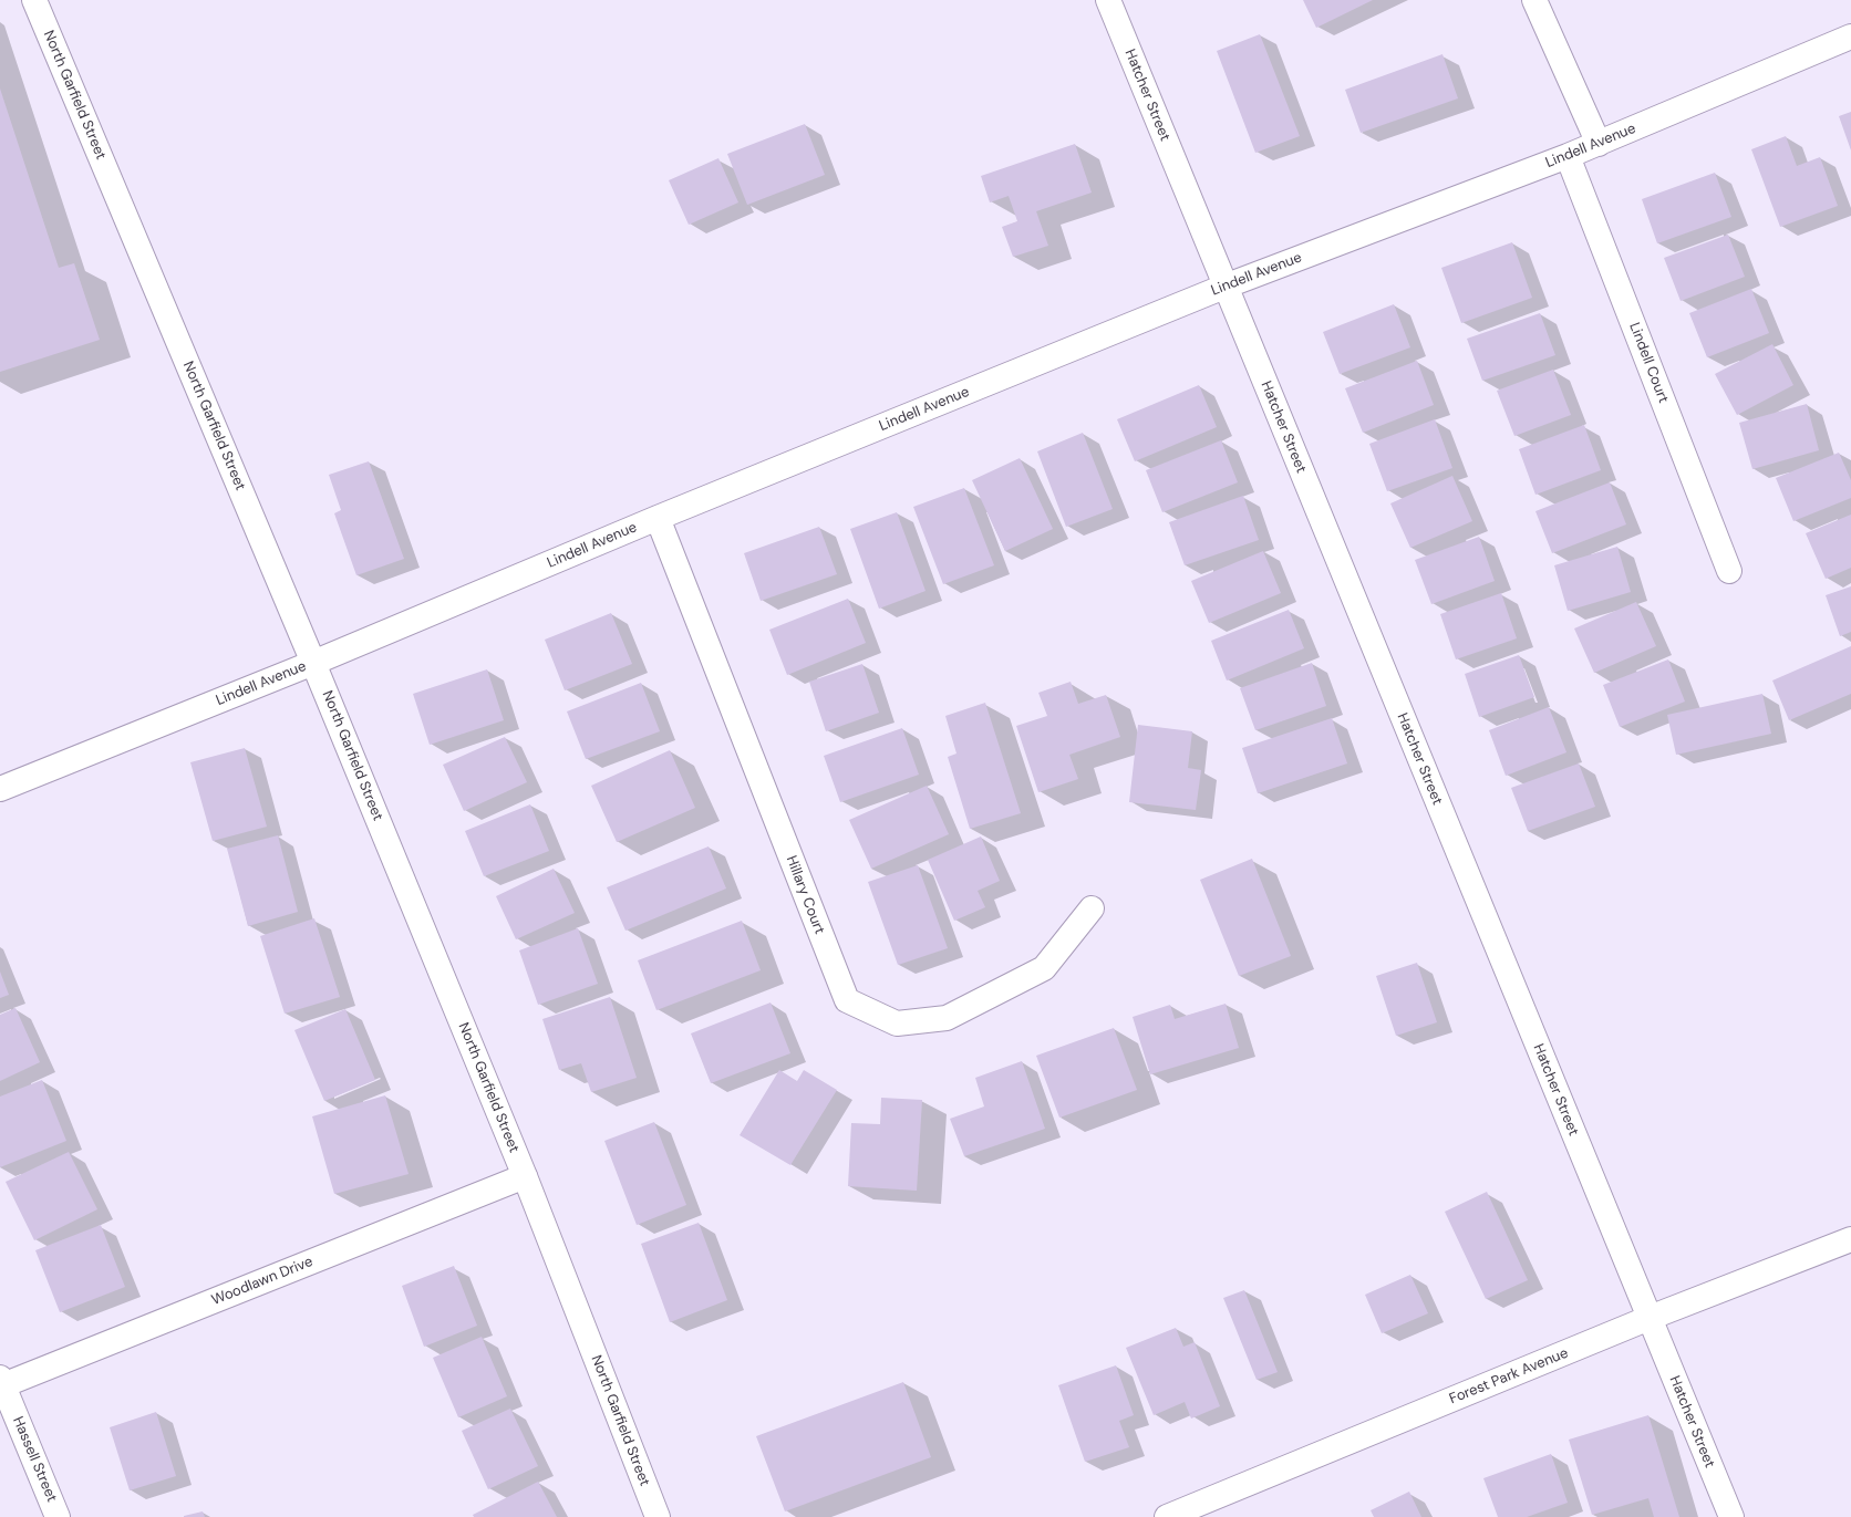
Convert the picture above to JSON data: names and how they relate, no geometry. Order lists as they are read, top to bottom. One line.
{"streets":{"street":["North Garfield Street","Hatcher Street","Lindell Avenue","Lindell Court","Hillary Court","Woodlawn Drive","Forest Park Avenue","Hassell Street"]},"crossings":[["North Garfield Street","Lindell Avenue"],["North Garfield Street","Woodlawn Drive"],["Hatcher Street","Lindell Avenue"],["Hatcher Street","Forest Park Avenue"],["Lindell Avenue","Lindell Court"],["Lindell Avenue","Hillary Court"],["Woodlawn Drive","Hassell Street"]]}
